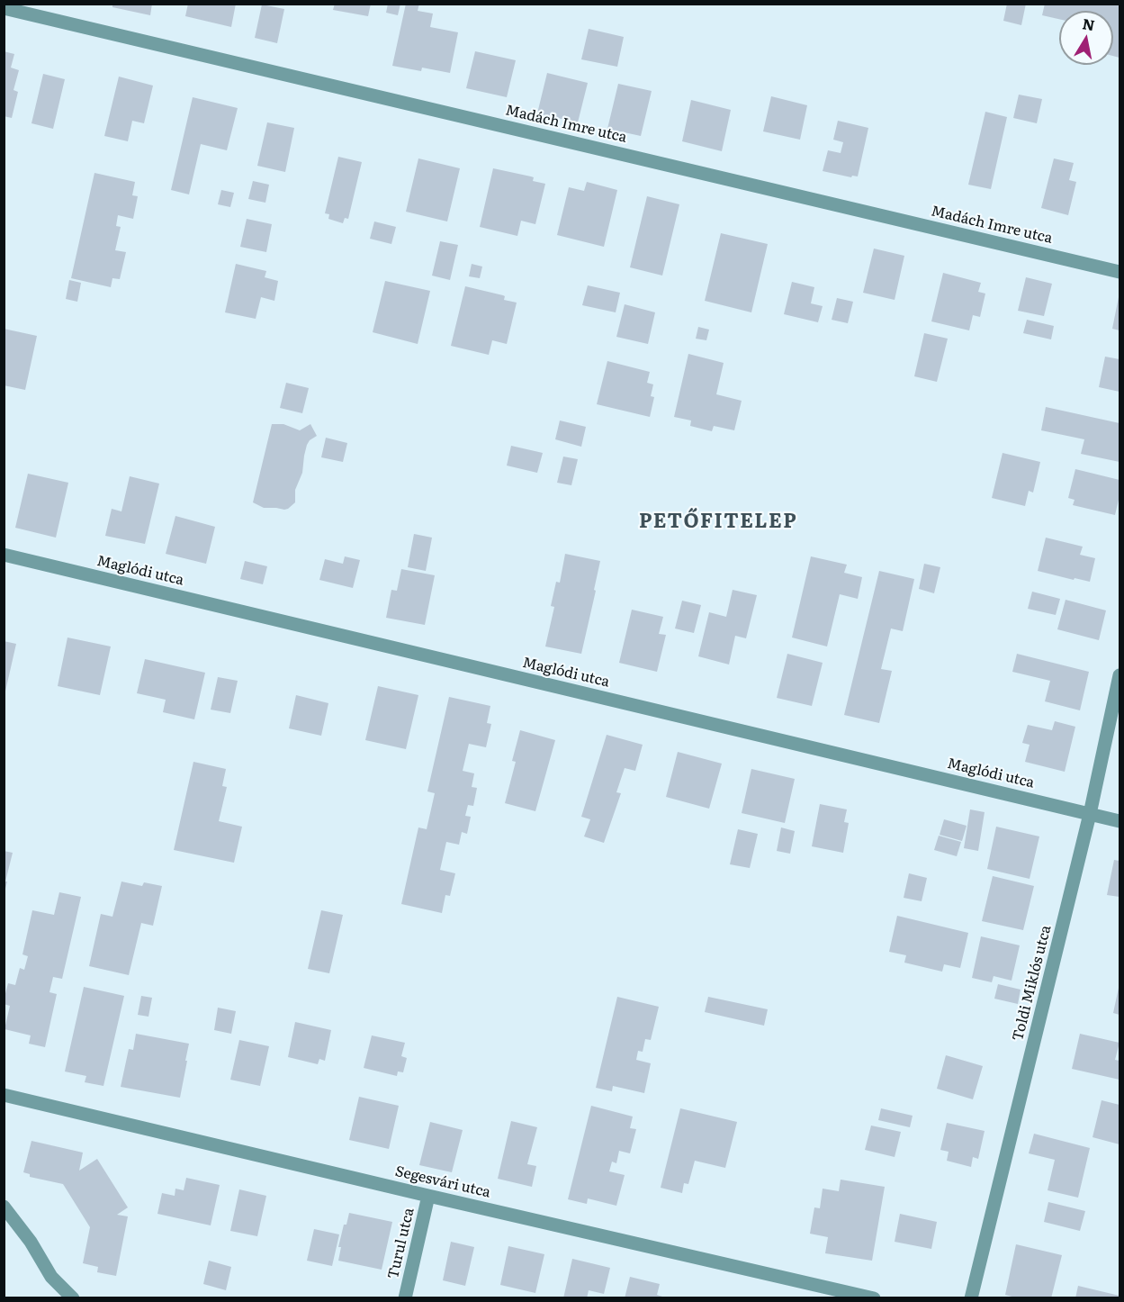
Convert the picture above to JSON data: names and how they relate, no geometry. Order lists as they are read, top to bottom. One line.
{"streets":{"street":["Madách Imre utca","Maglódi utca","Toldi Miklós utca","Segesvári utca","Turul utca"]},"crossings":[["Maglódi utca","Toldi Miklós utca"],["Segesvári utca","Turul utca"]],"districts":["PETŐFITELEP"],"north":"top"}
